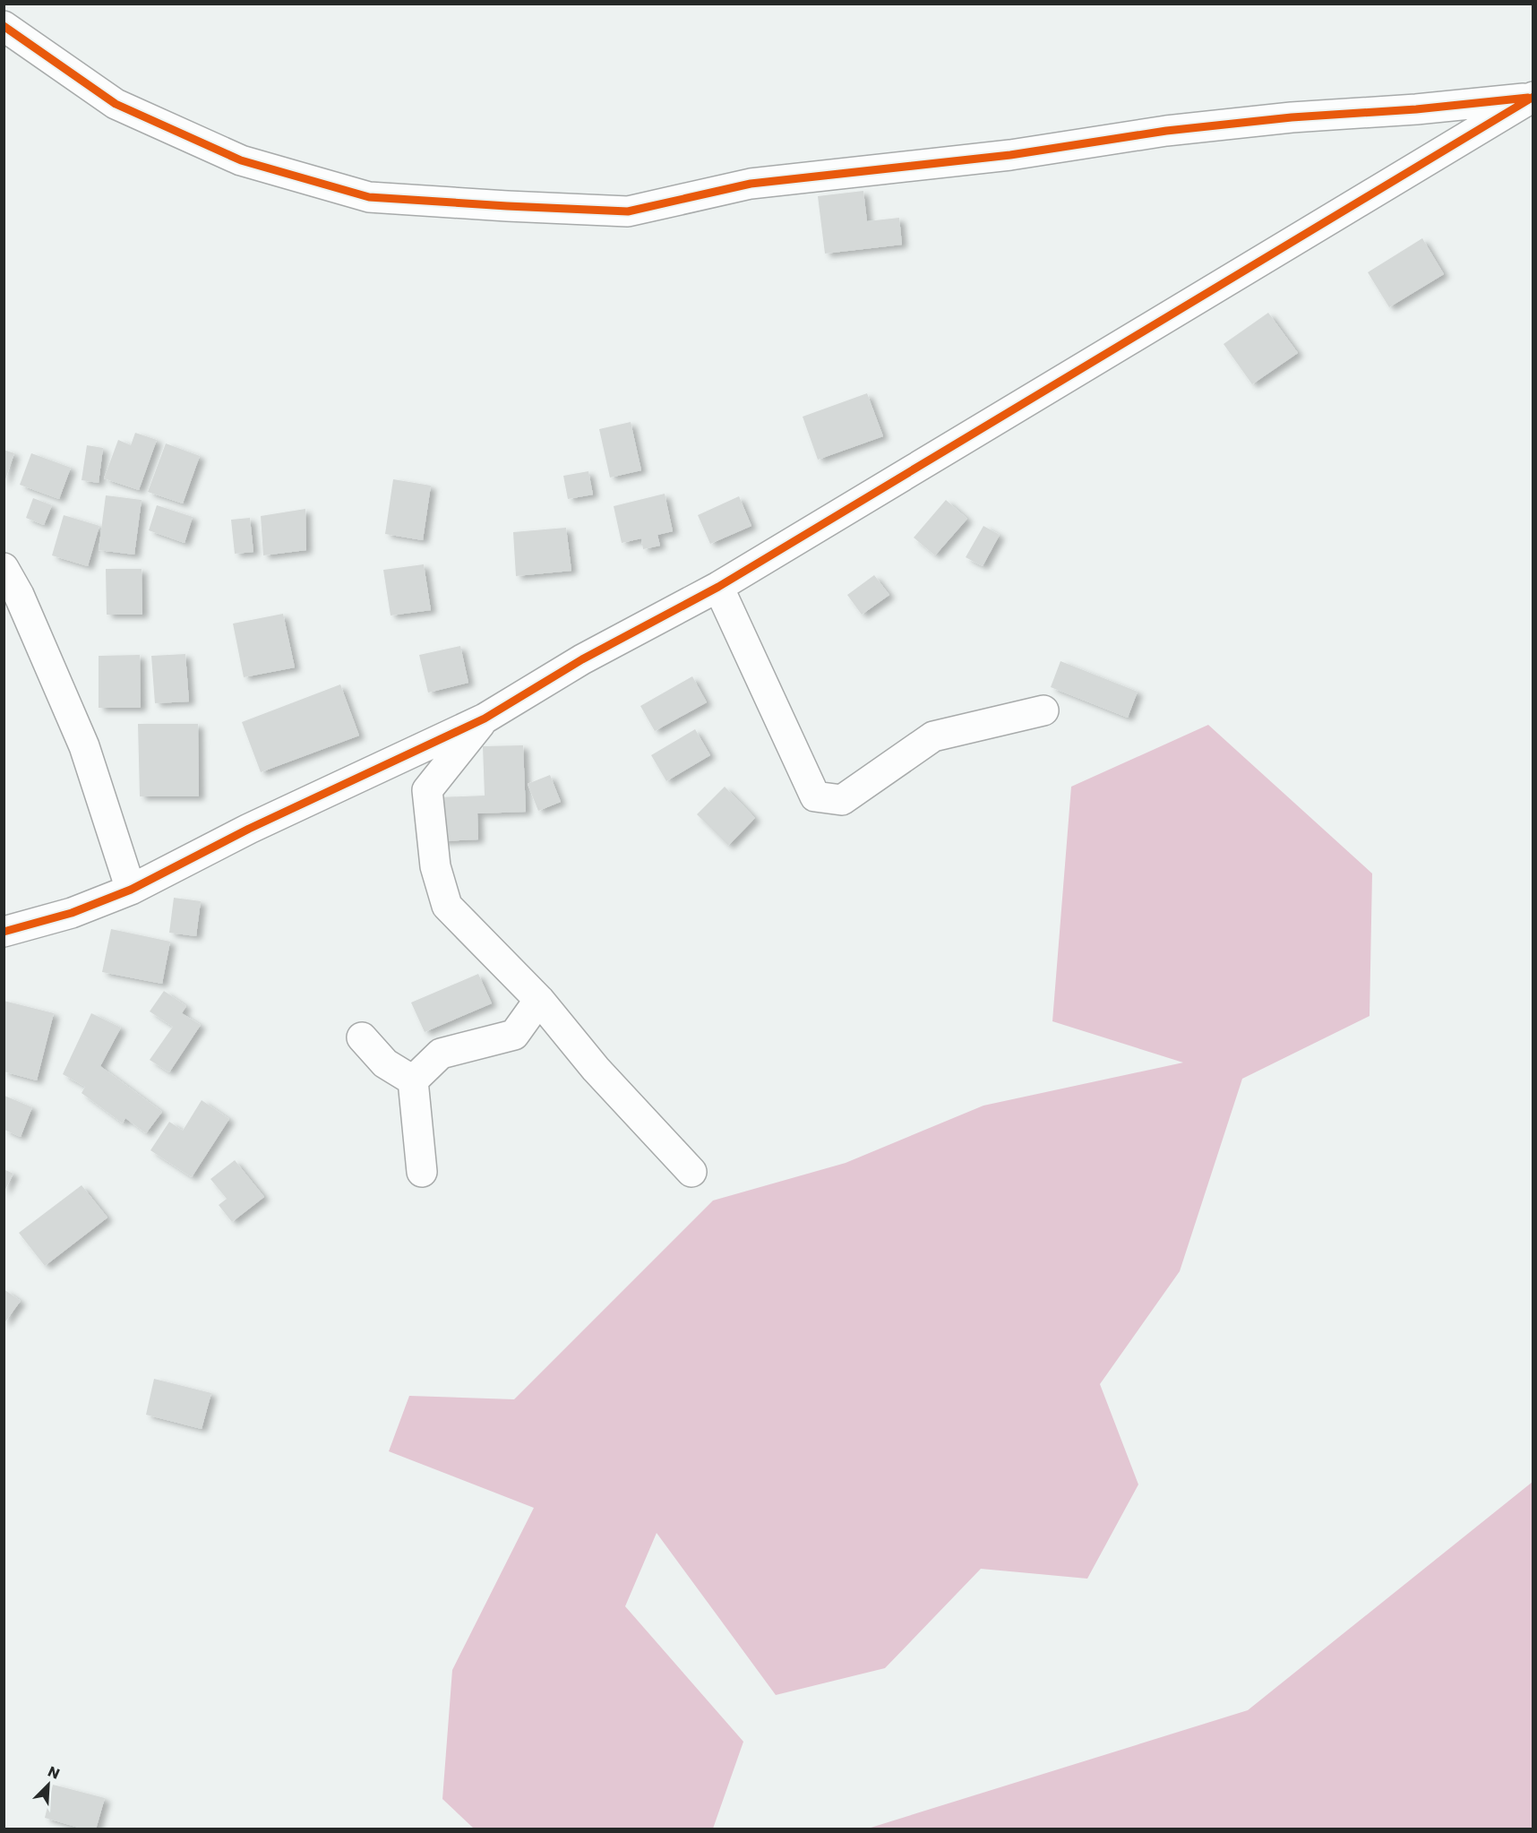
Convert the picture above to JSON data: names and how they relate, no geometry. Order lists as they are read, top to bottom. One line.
{"north":"top right"}
